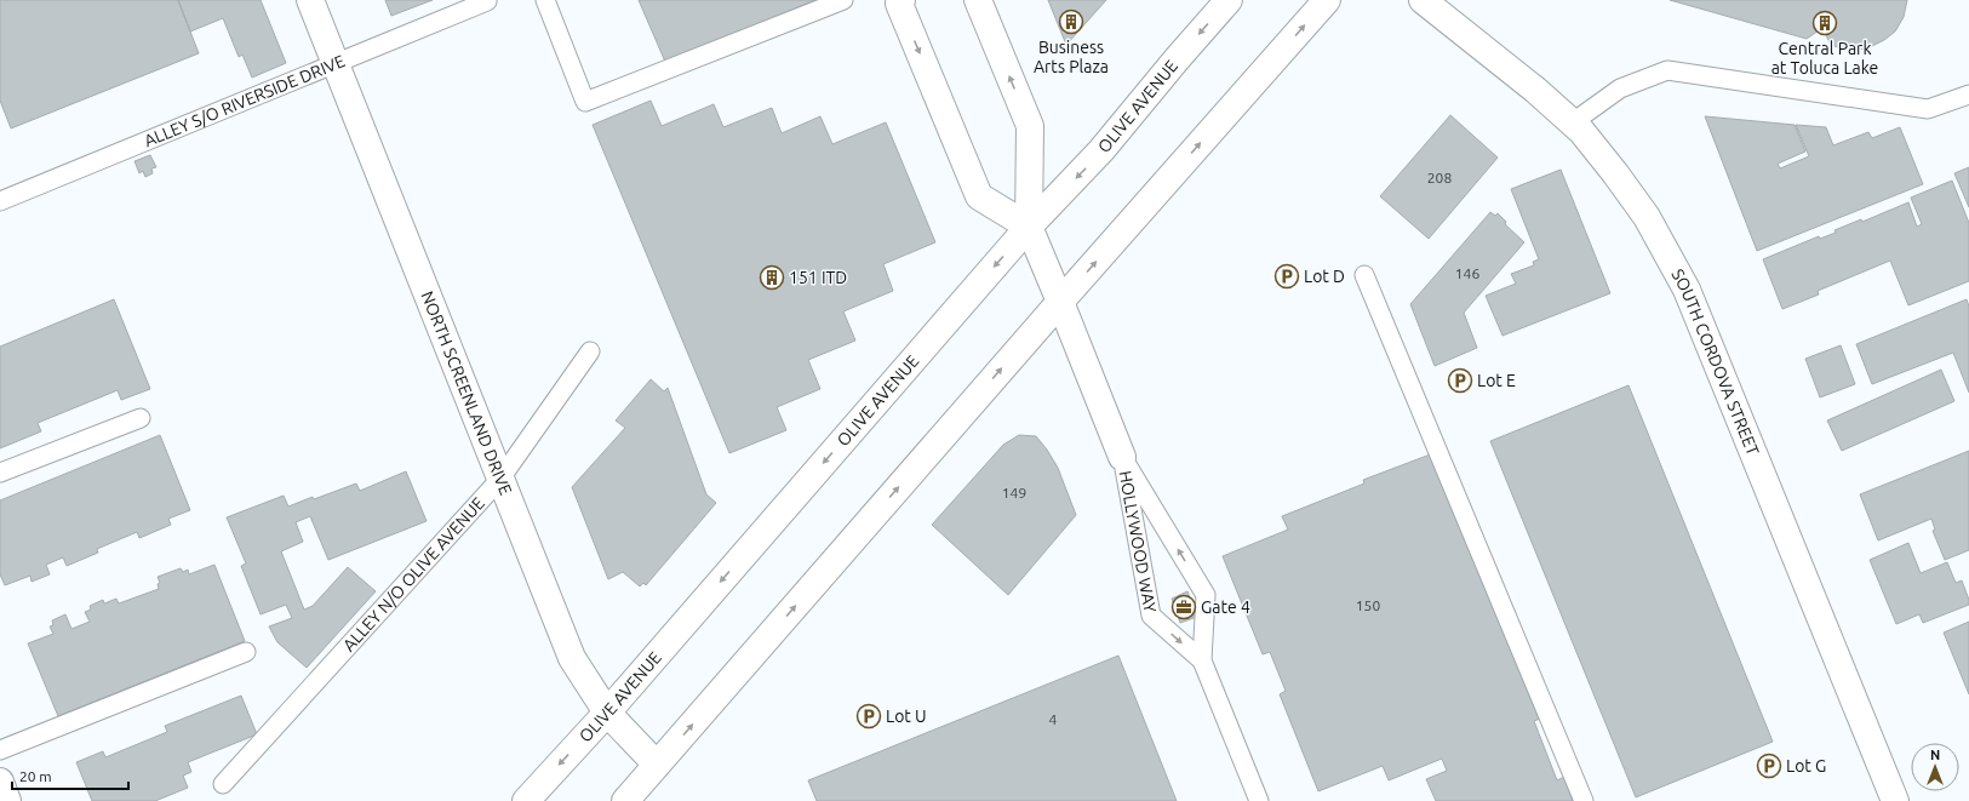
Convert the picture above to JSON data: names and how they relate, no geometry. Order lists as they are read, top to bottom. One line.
{"streets":{"main road":["OLIVE AVENUE","SOUTH CORDOVA STREET","NORTH SCREENLAND DRIVE","HOLLYWOOD WAY"],"lane":["ALLEY S/O RIVERSIDE DRIVE","ALLEY N/O OLIVE AVENUE"]},"crossings":[["ALLEY S/O RIVERSIDE DRIVE","NORTH SCREENLAND DRIVE"],["OLIVE AVENUE","NORTH SCREENLAND DRIVE"],["OLIVE AVENUE","HOLLYWOOD WAY"],["NORTH SCREENLAND DRIVE","ALLEY N/O OLIVE AVENUE"]],"places":{"building":["Business Arts Plaza","Central Park at Toluca Lake","151 ITD"],"parking":["Lot D","Lot E","Lot U","Lot G"],"office":["Gate 4"]},"house_numbers":["208","146","149","150","4"],"scale_bar":"20 m","north":"top"}
